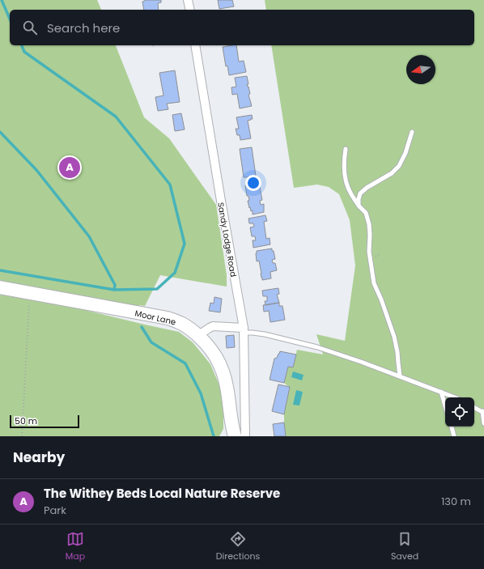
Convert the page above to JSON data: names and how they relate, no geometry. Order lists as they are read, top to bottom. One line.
{"streets":{"main road":["Moor Lane"],"street":["Sandy Lodge Road"]},"scale_bar":"50 m","north":"left","page":{"search":"Search here","pins":"A","scale":"50 m","heading":"Nearby","list":[{"mark":"A","name":"The Withey Beds Local Nature Reserve","note":"Park","value":"130 m"}],"nav":["Map","Directions","Saved"]}}
